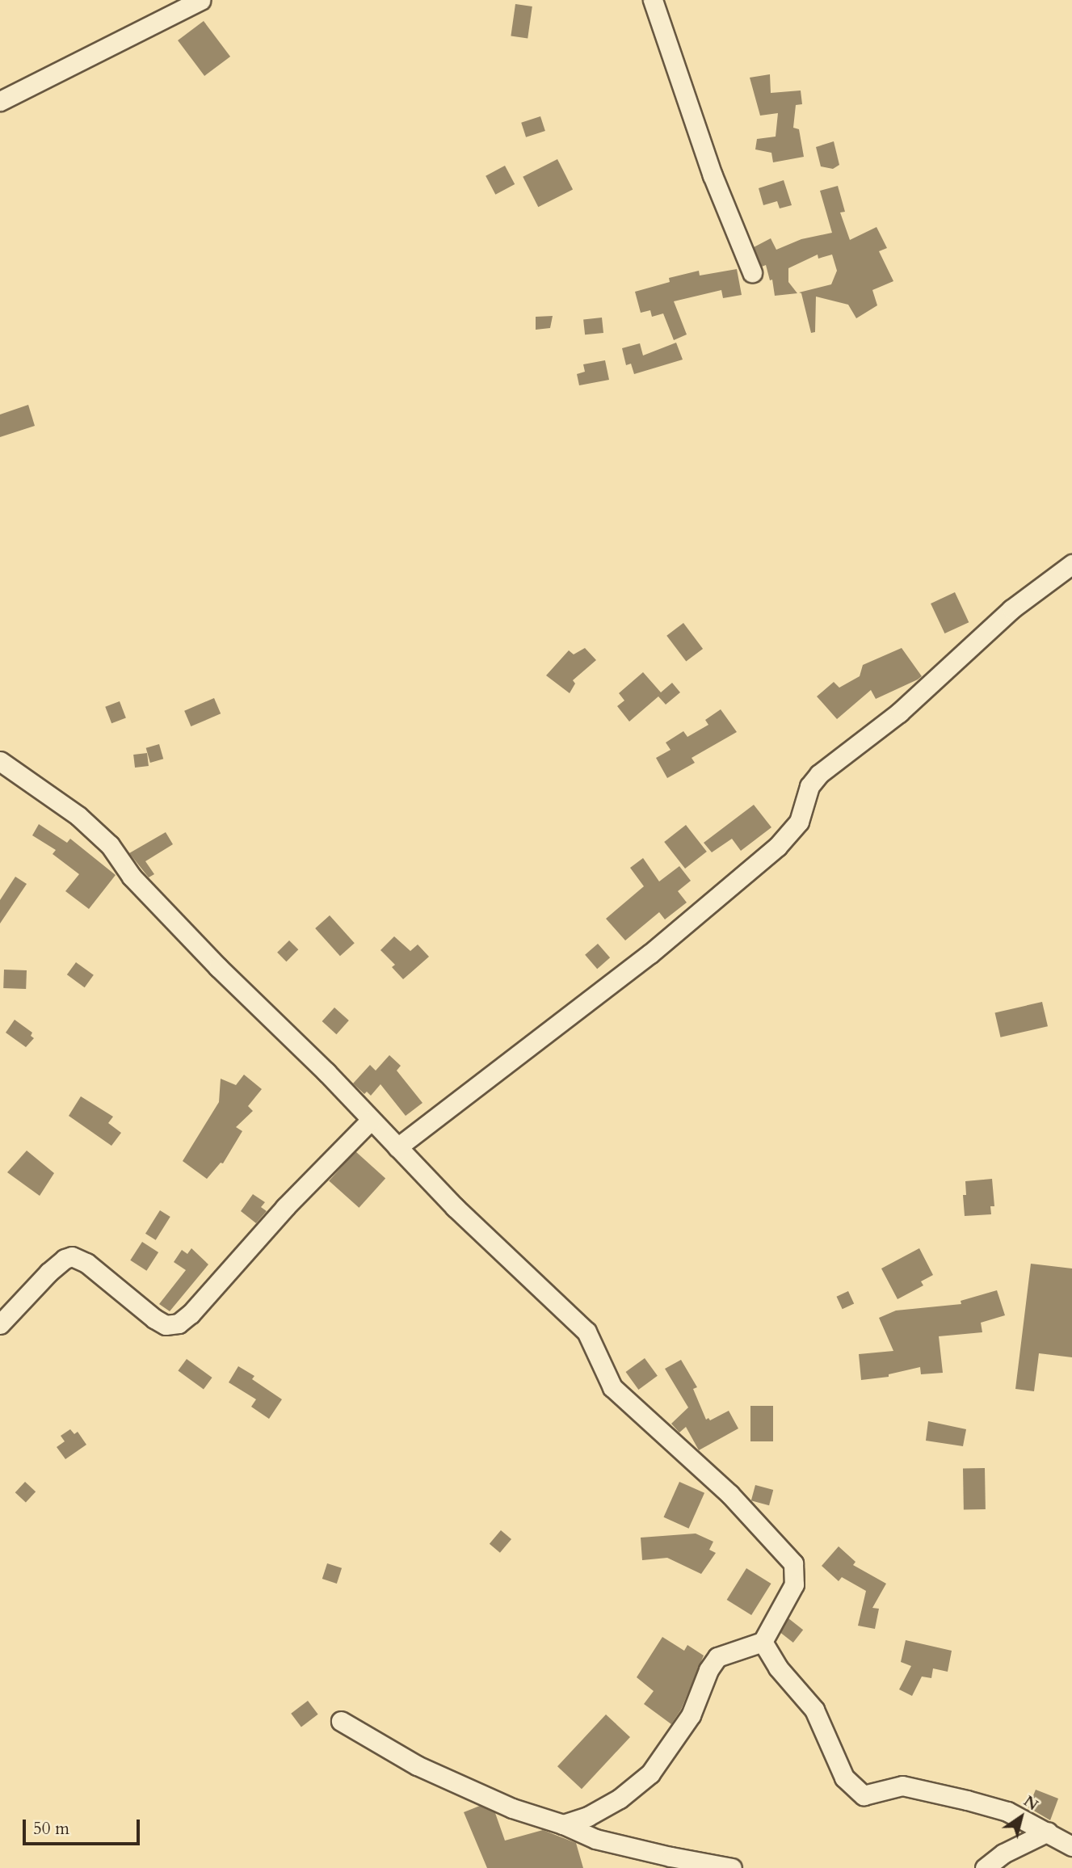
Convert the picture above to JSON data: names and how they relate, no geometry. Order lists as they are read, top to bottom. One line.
{"scale_bar":"50 m","north":"top right"}
